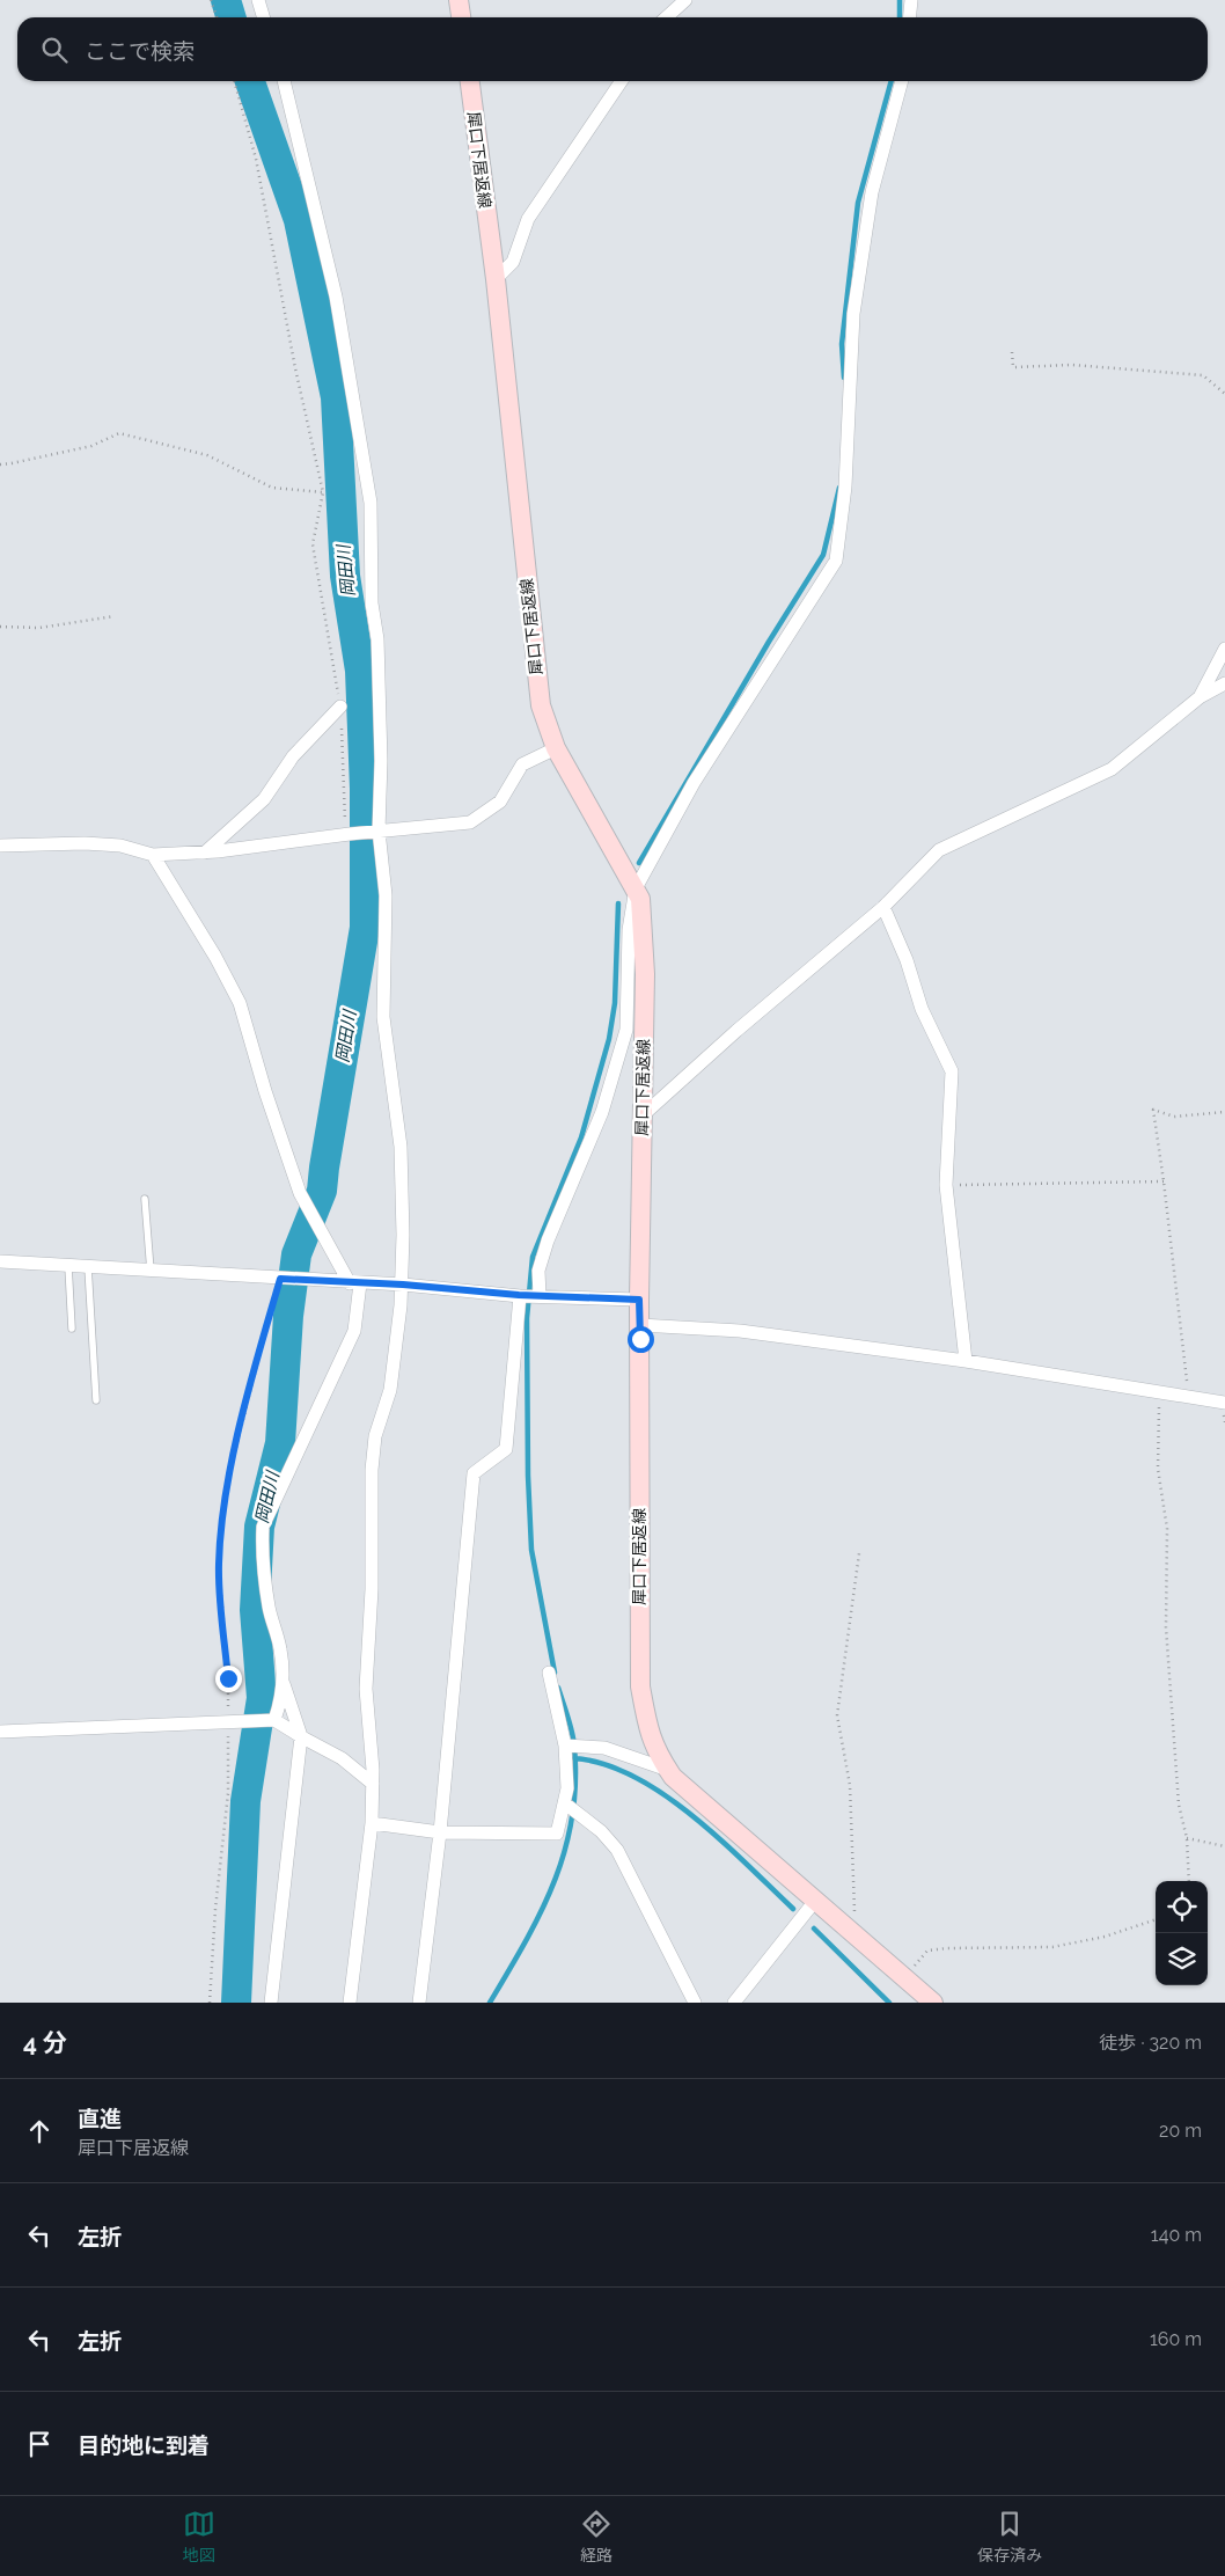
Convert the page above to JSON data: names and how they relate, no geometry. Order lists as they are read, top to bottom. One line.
{"streets":{"main road":["犀口下居返線"]},"water":["岡田川"],"page":{"search":"ここで検索","heading":["4 分","徒歩 · 320 m"],"list":[["直進","犀口下居返線","20 m"],["左折","140 m"],["左折","160 m"],"目的地に到着"],"nav":["地図","経路","保存済み"]}}
